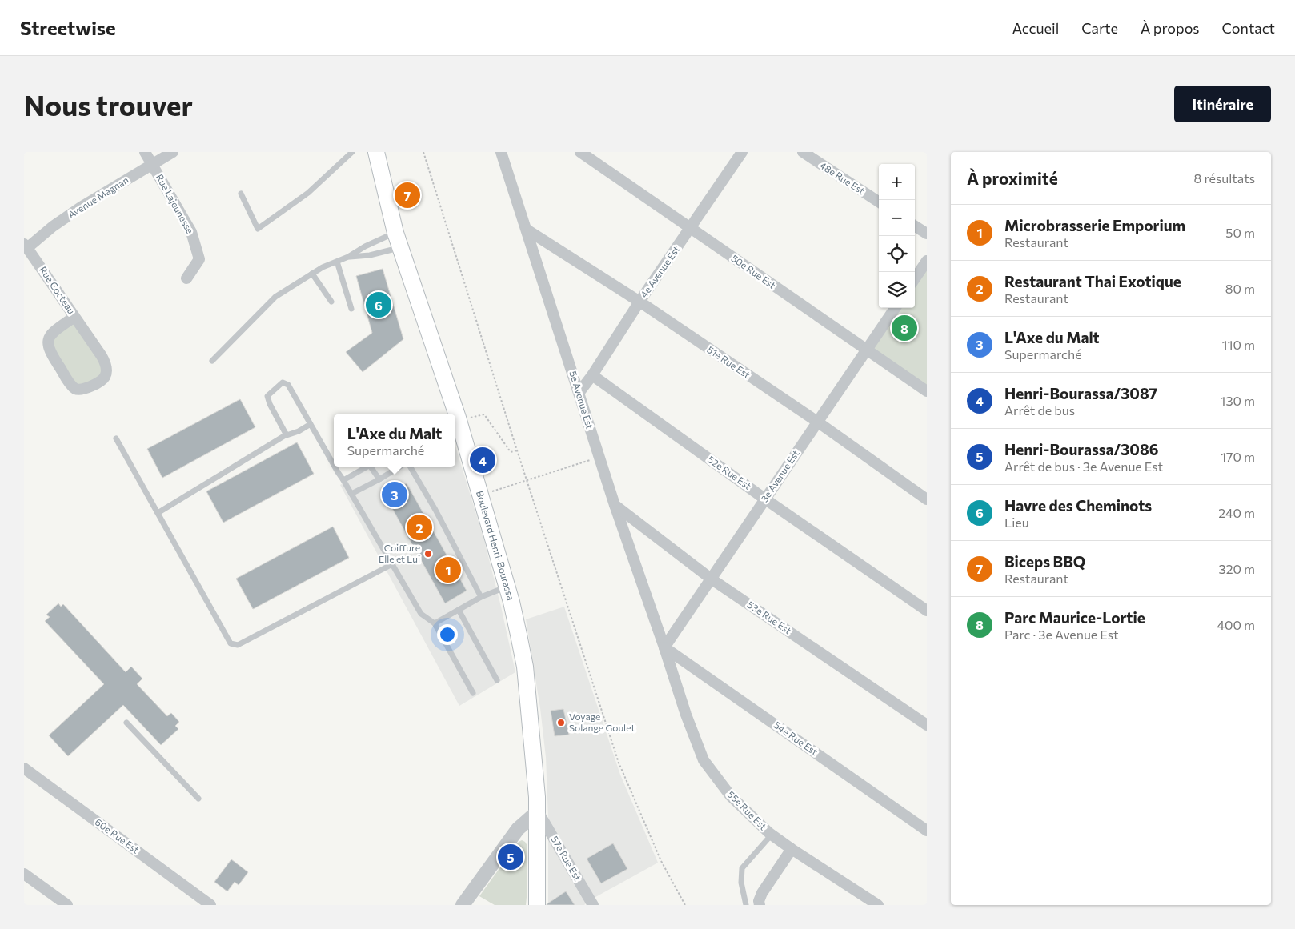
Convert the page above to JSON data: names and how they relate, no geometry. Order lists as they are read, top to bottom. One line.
{"streets":{"main road":["Boulevard Henri-Bourassa"],"street":["48e Rue Est","Avenue Magnan","Rue Lajeunesse","4e Avenue Est","50e Rue Est","Rue Cocteau","51e Rue Est","5e Avenue Est","52e Rue Est","3e Avenue Est","53e Rue Est","54e Rue Est","55e Rue Est","60e Rue Est","57e Rue Est"]},"crossings":[["Avenue Magnan","Rue Lajeunesse"],["Avenue Magnan","Rue Cocteau"],["4e Avenue Est","50e Rue Est"],["4e Avenue Est","51e Rue Est"],["4e Avenue Est","5e Avenue Est"],["4e Avenue Est","52e Rue Est"],["50e Rue Est","3e Avenue Est"],["51e Rue Est","5e Avenue Est"],["51e Rue Est","3e Avenue Est"],["5e Avenue Est","3e Avenue Est"],["5e Avenue Est","53e Rue Est"],["5e Avenue Est","54e Rue Est"],["5e Avenue Est","55e Rue Est"],["52e Rue Est","3e Avenue Est"],["3e Avenue Est","53e Rue Est"],["3e Avenue Est","54e Rue Est"],["3e Avenue Est","55e Rue Est"],["Boulevard Henri-Bourassa","57e Rue Est"],["54e Rue Est","55e Rue Est"]],"places":["Coiffure Elle et Lui","Voyage Solange Goulet"],"page":{"header":"Streetwise","nav":["Accueil","Carte","À propos","Contact"],"buttons":"Itinéraire","title":"Nous trouver","heading":["À proximité","8 résultats"],"map_buttons":["+","−"],"pins":["7","6","8","4","3","2","1","5"],"list":[{"mark":"1","name":"Microbrasserie Emporium","note":"Restaurant","value":"50 m"},{"mark":"2","name":"Restaurant Thai Exotique","note":"Restaurant","value":"80 m"},{"mark":"3","name":"L'Axe du Malt","note":"Supermarché","value":"110 m"},{"mark":"4","name":"Henri-Bourassa/3087","note":"Arrêt de bus","value":"130 m"},{"mark":"5","name":"Henri-Bourassa/3086","note":"Arrêt de bus · 3e Avenue Est","value":"170 m"},{"mark":"6","name":"Havre des Cheminots","note":"Lieu","value":"240 m"},{"mark":"7","name":"Biceps BBQ","note":"Restaurant","value":"320 m"},{"mark":"8","name":"Parc Maurice-Lortie","note":"Parc · 3e Avenue Est","value":"400 m"}],"popup":["L'Axe du Malt","Supermarché"]}}
